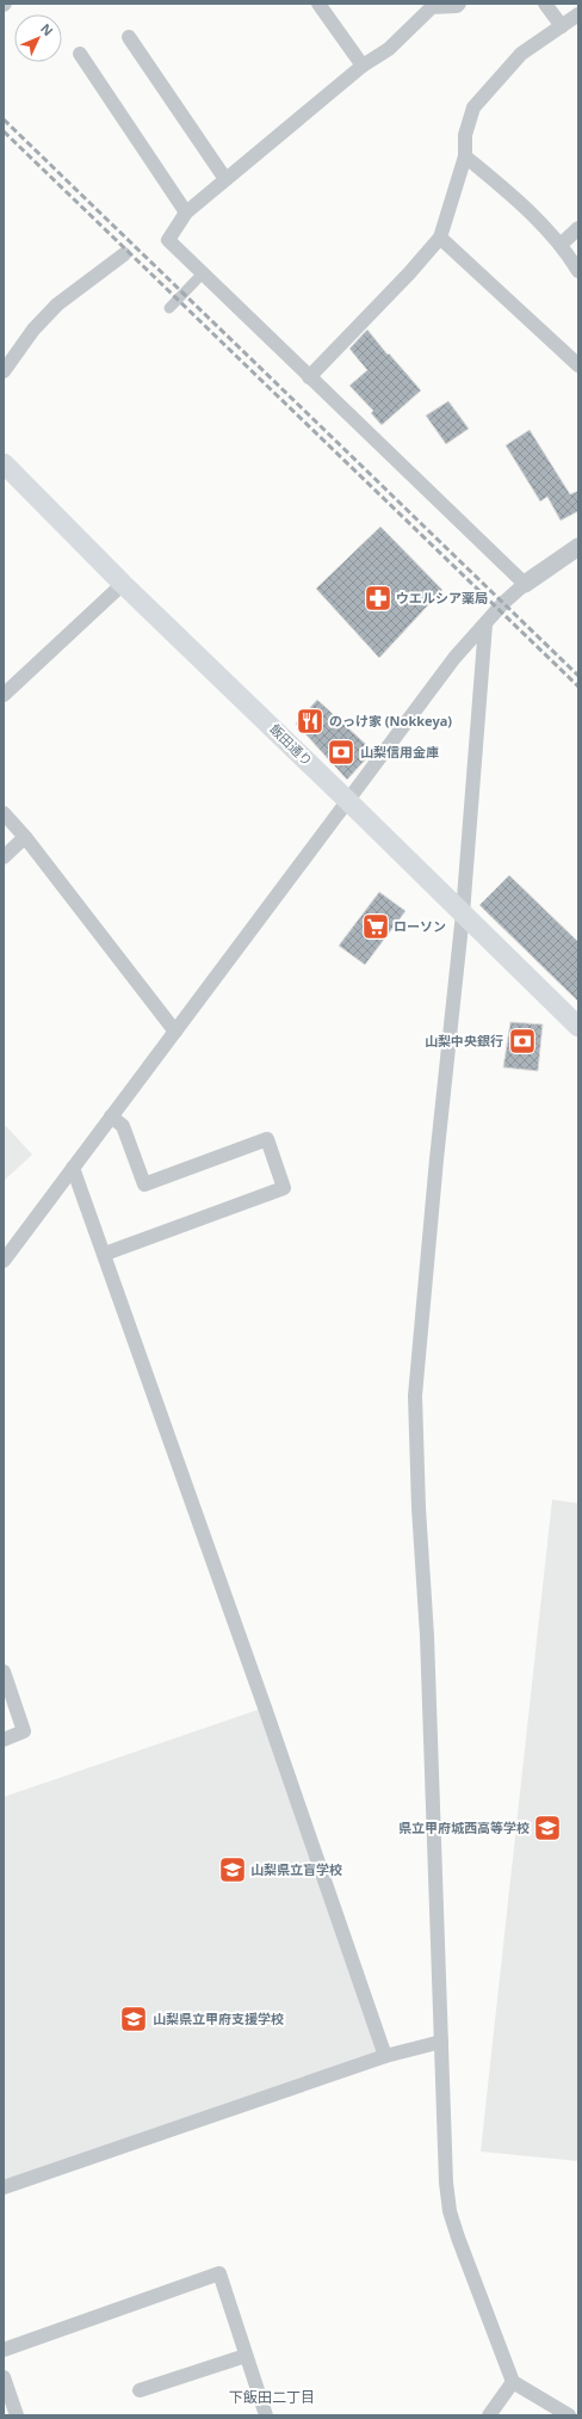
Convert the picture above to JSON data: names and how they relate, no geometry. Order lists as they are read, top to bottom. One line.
{"streets":{"main road":["飯田通り"]},"districts":["下飯田二丁目"],"places":{"pharmacy":["ウエルシア薬局"],"restaurant":["のっけ家 (Nokkeya)"],"bank":["山梨信用金庫","山梨中央銀行"],"supermarket":["ローソン"],"school or university":["県立甲府城西高等学校","山梨県立盲学校","山梨県立甲府支援学校"]},"north":"top right"}
